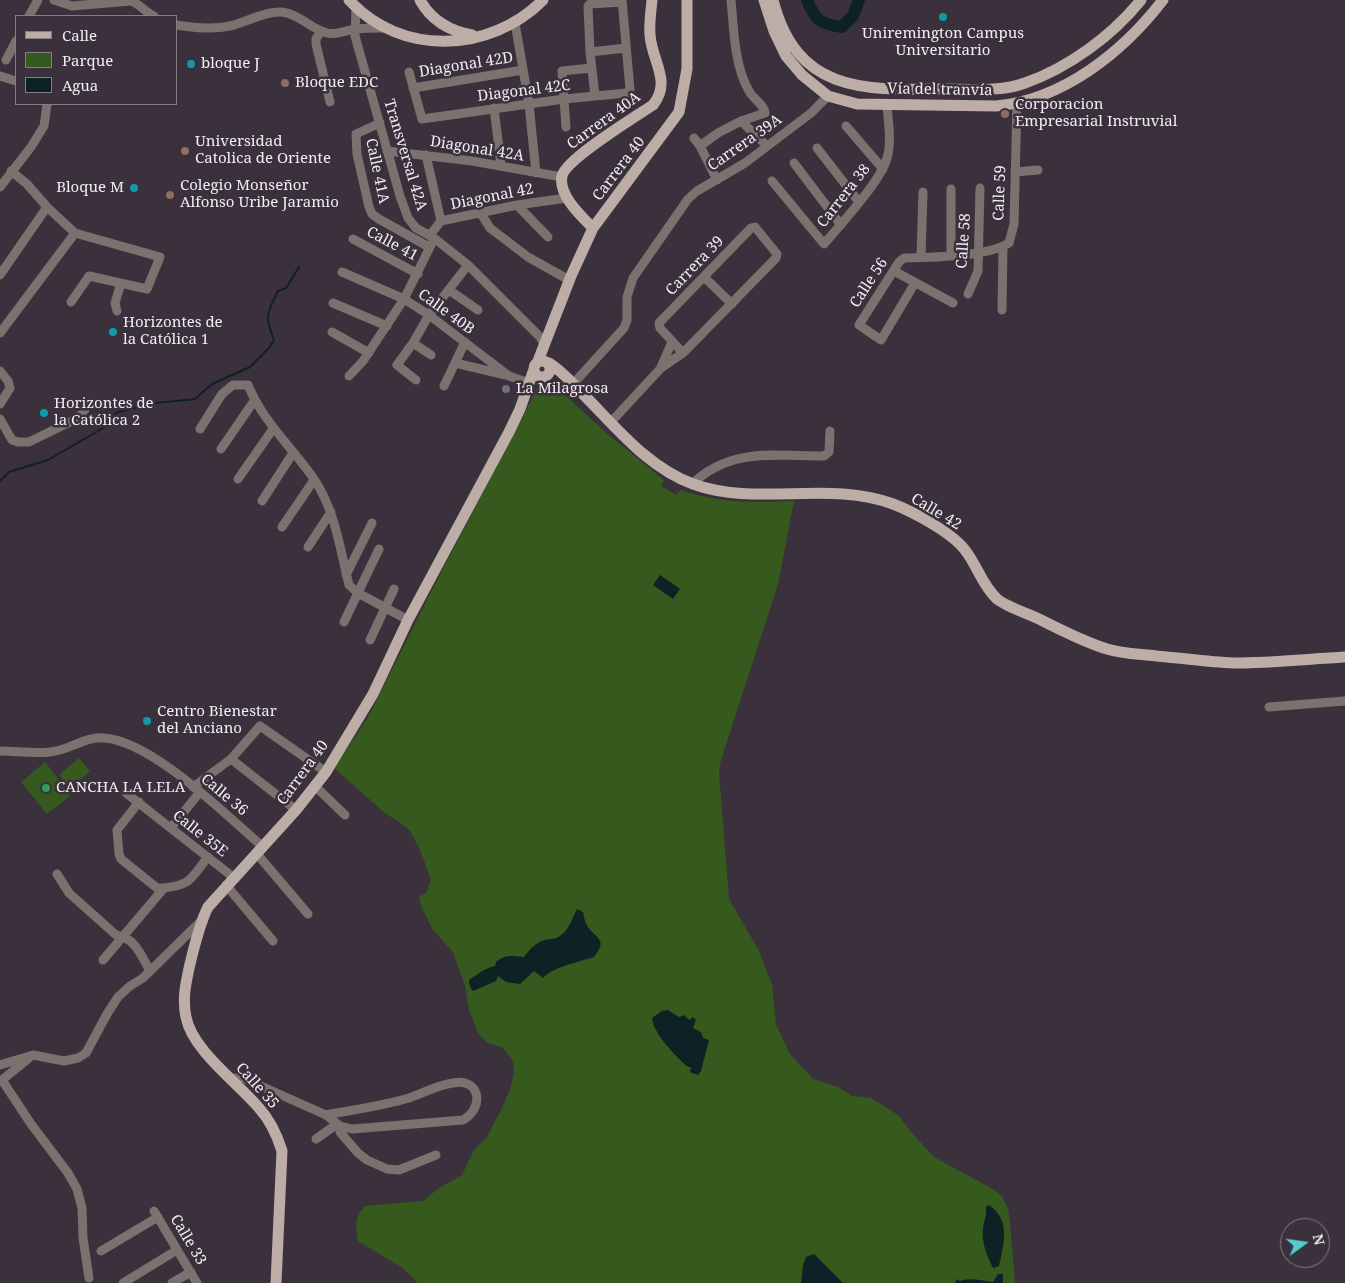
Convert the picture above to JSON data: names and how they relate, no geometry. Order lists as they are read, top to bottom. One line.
{"streets":{"main road":["Vía del tranvía","Carrera 40A","Carrera 40","Calle 42","Calle 35"],"street":["Diagonal 42D","Diagonal 42C","Carrera 39A","Diagonal 42A","Transversal 42A","Calle 41A","Calle 59","Carrera 38","Diagonal 42","Calle 58","Calle 41","Carrera 39","Calle 56","Calle 40B","Calle 36","Calle 35E","Calle 33"]},"crossings":[["Diagonal 42D","Diagonal 42C"],["Vía del tranvía","Carrera 39A"],["Vía del tranvía","Calle 59"],["Vía del tranvía","Carrera 38"],["Carrera 40A","Diagonal 42A"],["Carrera 39A","Calle 42"],["Diagonal 42A","Transversal 42A"],["Transversal 42A","Carrera 40"],["Transversal 42A","Calle 41A"],["Transversal 42A","Diagonal 42"],["Carrera 40","Calle 40B"],["Carrera 40","Calle 36"],["Carrera 40","Calle 35E"],["Carrera 40","Calle 35"],["Diagonal 42","Calle 41"],["Diagonal 42","Calle 40B"]],"places":["Uniremington Campus Universitario","bloque J","Bloque EDC","Corporacion Empresarial Instruvial","Universidad Catolica de Oriente","Bloque M","Colegio Monseñor Alfonso Uribe Jaramio","Horizontes de la Católica 1","La Milagrosa","Horizontes de la Católica 2","Centro Bienestar del Anciano","CANCHA LA LELA"],"legend":["Calle","Parque","Agua"],"north":"right"}
